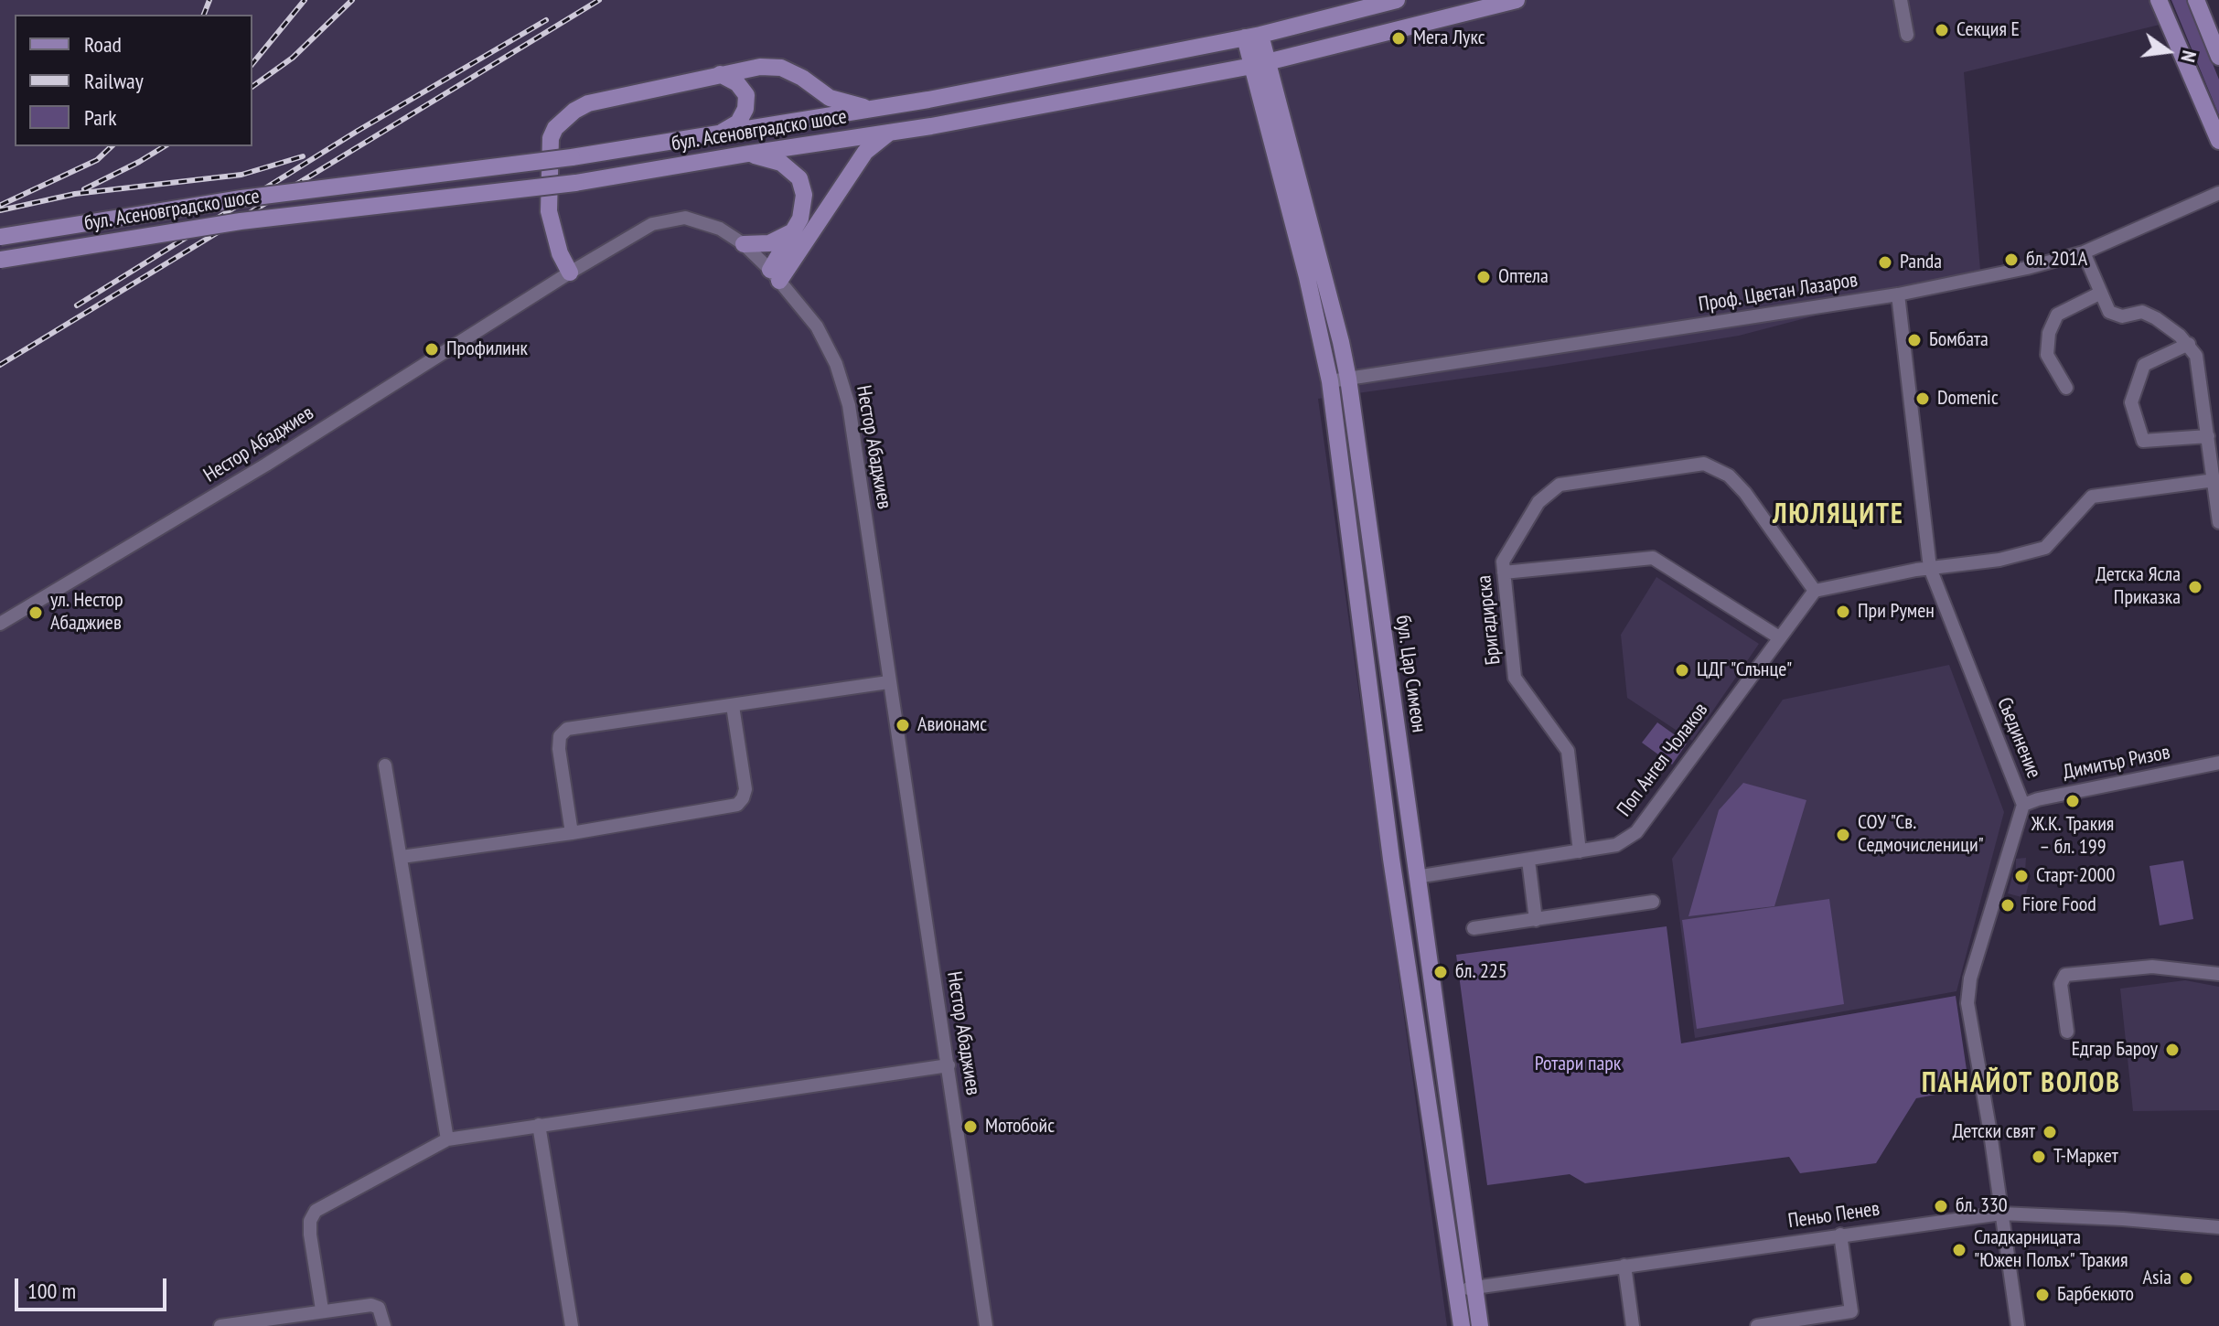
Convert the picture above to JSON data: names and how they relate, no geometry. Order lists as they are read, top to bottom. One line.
{"streets":{"main road":["бул. Асеновградско шосе","бул. Цар Симеон"],"street":["Проф. Цветан Лазаров","Нестор Абаджиев","Бригадирска","Съединение","Поп Ангел Чолаков","Димитър Ризов","Пеньо Пенев"]},"crossings":[["бул. Асеновградско шосе","бул. Цар Симеон"],["Проф. Цветан Лазаров","бул. Цар Симеон"],["Проф. Цветан Лазаров","Съединение"],["Бригадирска","Поп Ангел Чолаков"],["бул. Цар Симеон","Поп Ангел Чолаков"],["бул. Цар Симеон","Пеньо Пенев"],["Съединение","Димитър Ризов"],["Съединение","Пеньо Пенев"]],"districts":["ЛЮЛЯЦИТЕ","ПАНАЙОТ ВОЛОВ"],"parks":["Ротари парк"],"places":["Секция E","Мега Лукс","бл. 201А","Panda","Оптела","Бомбата","Профилинк","Domenic","Детска Ясла Приказка","При Румен","ул. Нестор Абаджиев","ЦДГ \"Слънце\"","Авионамс","Ж.К. Тракия – бл. 199","СОУ \"Св. Седмочисленици\"","Старт-2000","Fiore Food","бл. 225","Едгар Бароу","Мотобойс","Детски свят","Т-Маркет","бл. 330","Сладкарницата \"Южен Полъх\" Тракия","Asia","Барбекюто"],"legend":["Road","Railway","Park"],"scale_bar":"100 m","north":"right"}
